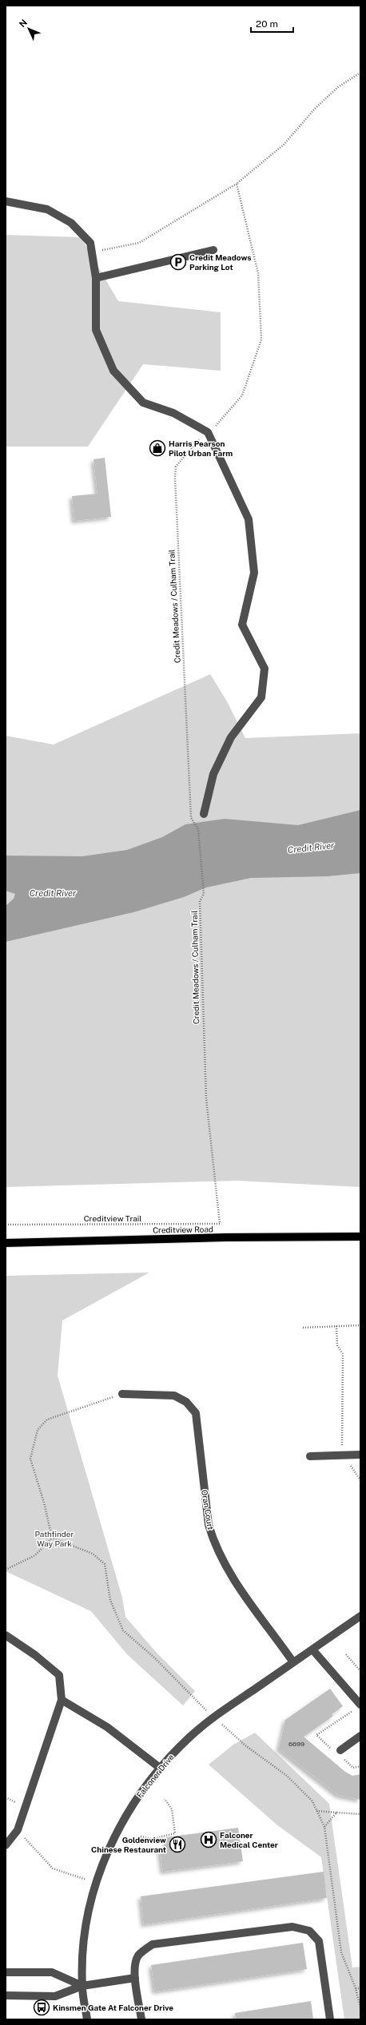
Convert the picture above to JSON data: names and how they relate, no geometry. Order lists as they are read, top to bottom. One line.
{"streets":{"main road":["Creditview Road"],"street":["Oran Court","Falconer Drive"],"path":["Credit Meadows / Culham Trail","Creditview Trail"]},"crossings":[["Credit Meadows / Culham Trail","Creditview Trail"],["Oran Court","Falconer Drive"]],"water":["Credit River"],"parks":["Pathfinder Way Park"],"places":{"parking":["Credit Meadows Parking Lot"],"shop":["Harris Pearson Pilot Urban Farm"],"hospital":["Falconer Medical Center"],"restaurant":["Goldenview Chinese Restaurant"],"bus stop":["Kinsmen Gate At Falconer Drive"]},"house_numbers":["6699"],"scale_bar":"20 m","north":"top left"}
